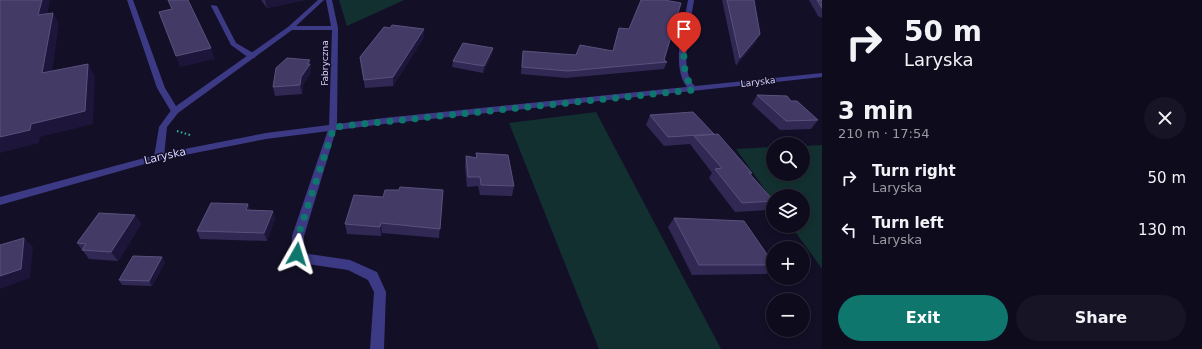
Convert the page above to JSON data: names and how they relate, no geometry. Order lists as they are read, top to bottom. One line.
{"streets":{"street":["Fabryczna","Laryska"]},"crossings":[["Fabryczna","Laryska"]],"page":{"turn":["50 m","Laryska"],"heading":["3 min","210 m · 17:54"],"map_buttons":["+","−"],"list":[{"name":"Turn right","note":"Laryska","value":"50 m"},{"name":"Turn left","note":"Laryska","value":"130 m"}],"buttons":["Exit","Share"]}}
